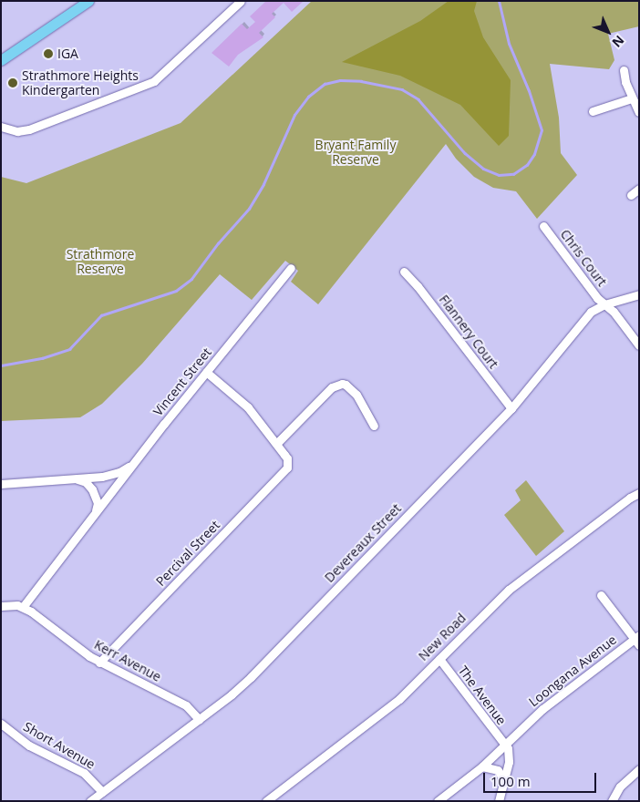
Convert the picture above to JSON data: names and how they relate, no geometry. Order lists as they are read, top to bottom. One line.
{"streets":{"street":["Chris Court","Flannery Court","Vincent Street","Devereaux Street","Percival Street","New Road","Kerr Avenue","Loongana Avenue","The Avenue","Short Avenue"]},"crossings":[["Chris Court","Devereaux Street"],["Flannery Court","Devereaux Street"],["Vincent Street","Kerr Avenue"],["Devereaux Street","Kerr Avenue"],["Devereaux Street","Short Avenue"],["Percival Street","Kerr Avenue"],["New Road","The Avenue"],["Loongana Avenue","The Avenue"]],"parks":["Bryant Family Reserve","Strathmore Reserve"],"places":["IGA","Strathmore Heights Kindergarten"],"scale_bar":"100 m","north":"bottom right"}
